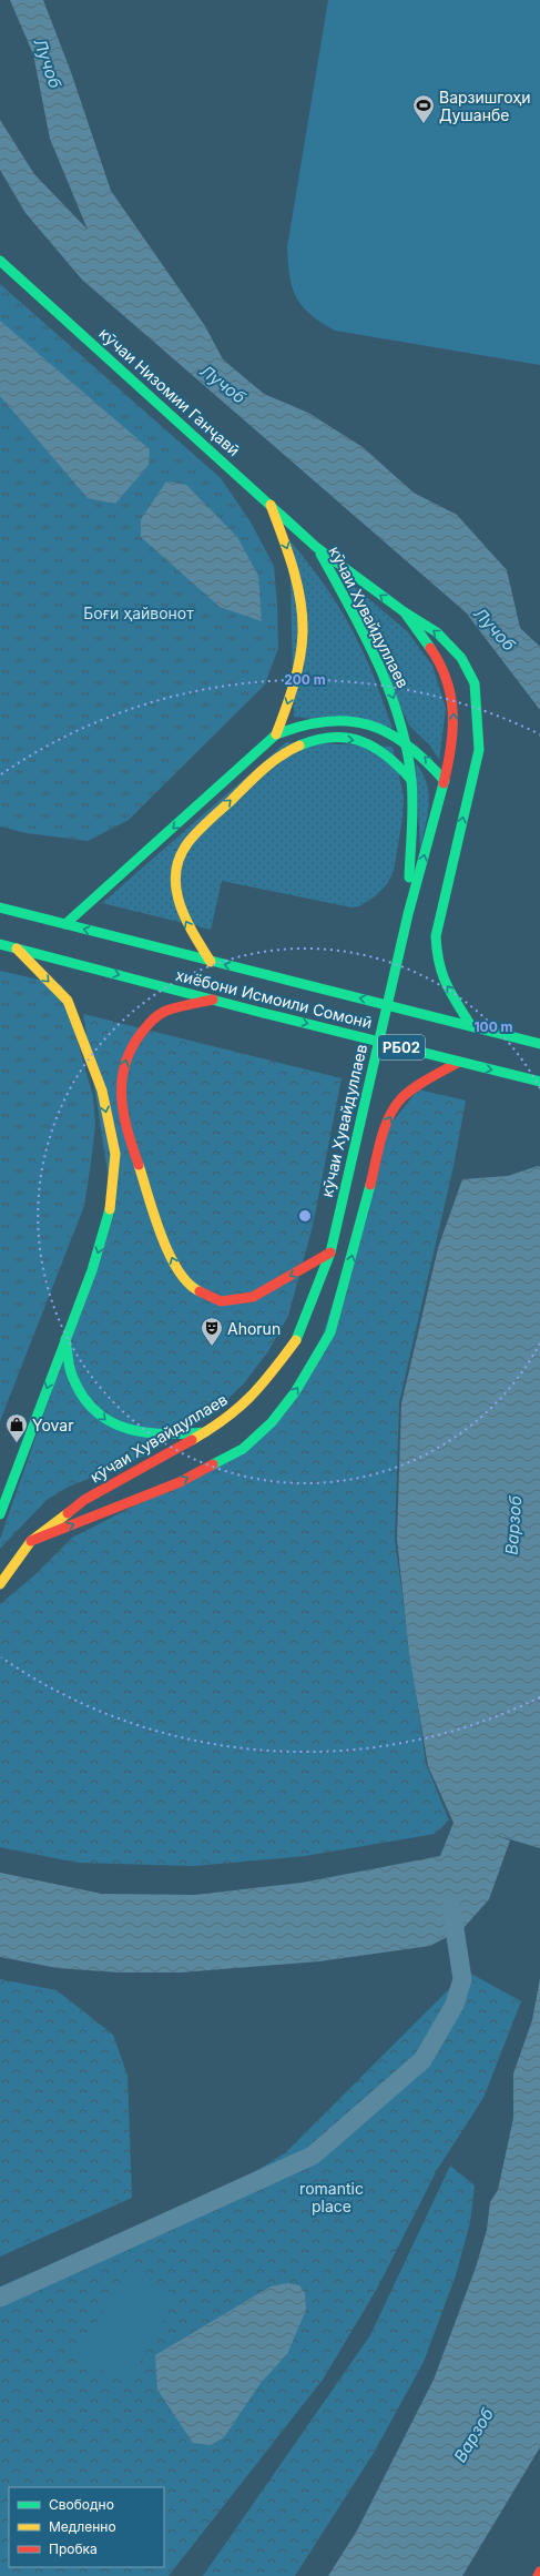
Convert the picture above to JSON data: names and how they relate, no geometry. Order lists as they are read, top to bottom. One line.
{"streets":{"main road":["кӯчаи Низомии Ганҷавӣ","кӯчаи Хувайдуллаев","хиёбони Исмоили Сомонӣ","РБ02"]},"crossings":[["кӯчаи Низомии Ганҷавӣ","кӯчаи Хувайдуллаев"]],"water":["Лучоб","Варзоб"],"parks":["Боғи ҳайвонот","romantic place"],"places":{"sports":["Варзишгоҳи Душанбе"],"theatre":["Ahorun"],"shop":["Yovar"]},"legend":["Свободно","Медленно","Пробка"],"rings":["200 m","100 m"]}
